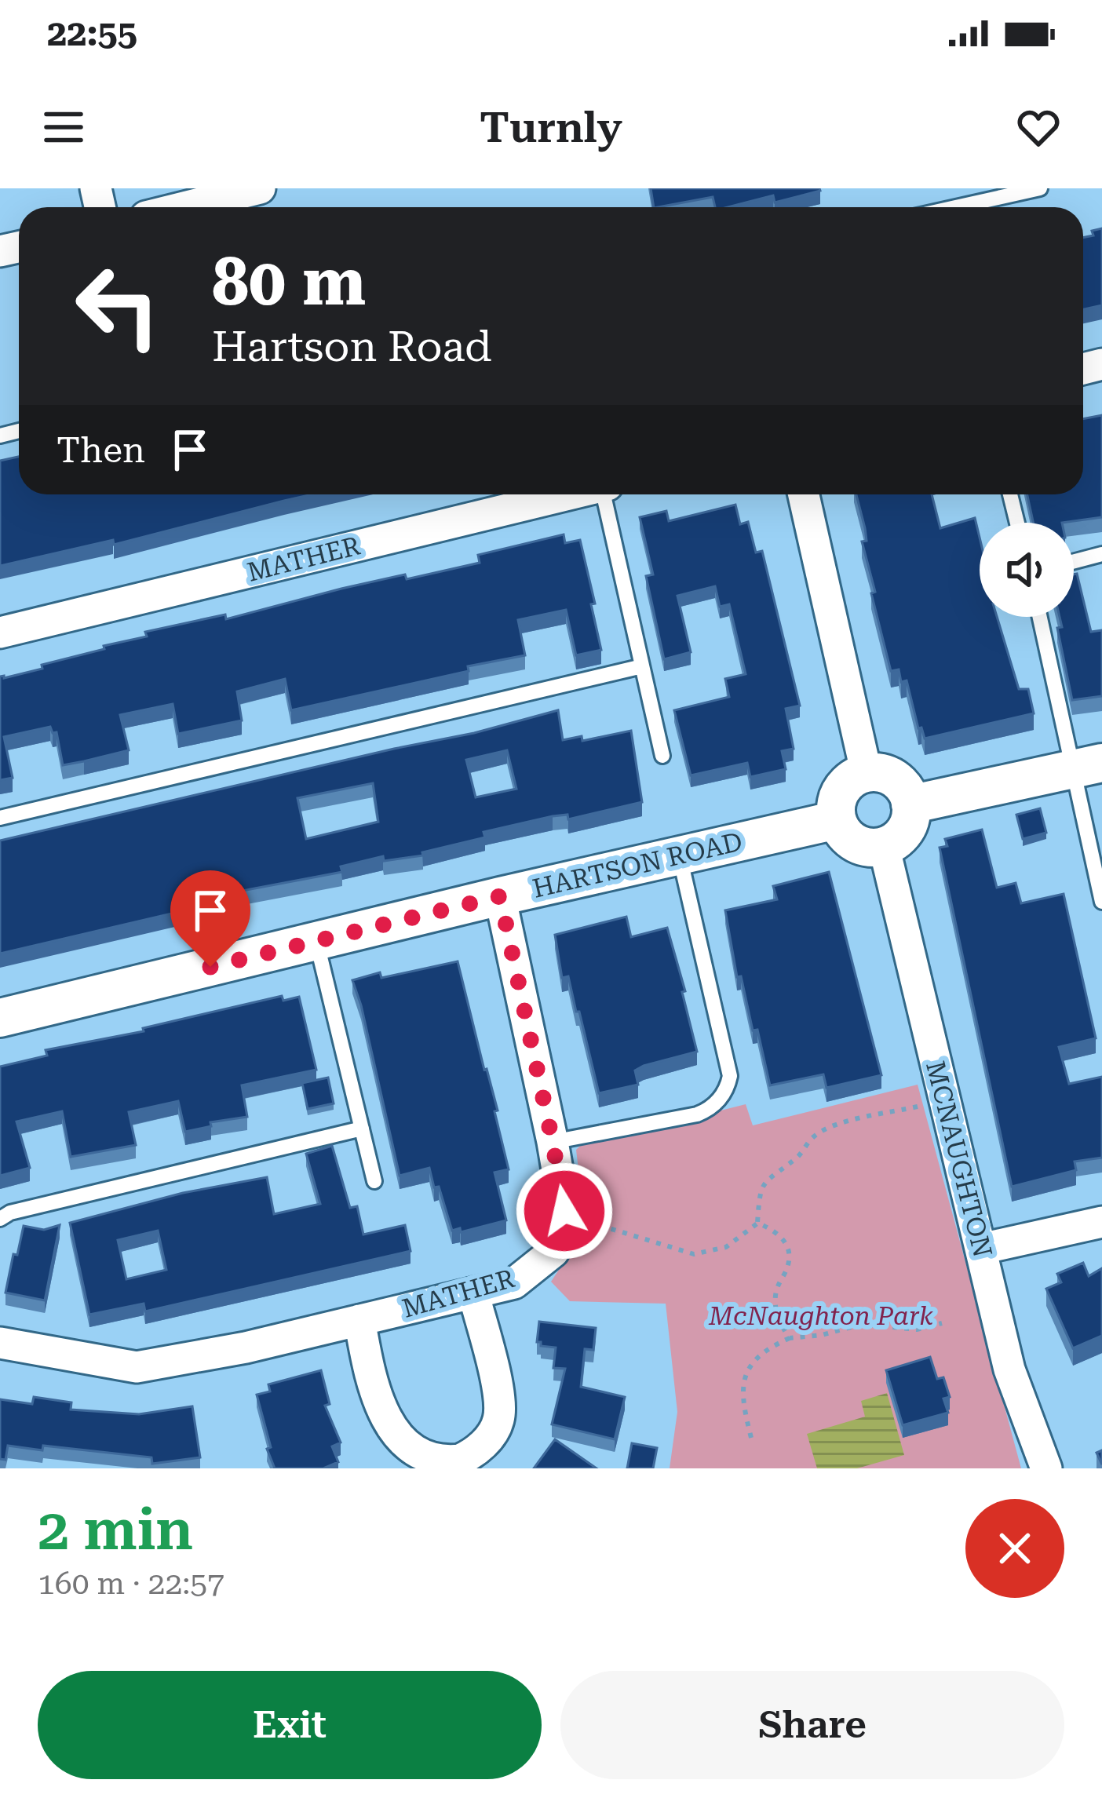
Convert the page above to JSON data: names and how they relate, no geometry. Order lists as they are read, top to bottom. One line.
{"streets":{"street":["MATHER","HARTSON ROAD","MCNAUGHTON"]},"crossings":[["MATHER","HARTSON ROAD"],["HARTSON ROAD","MCNAUGHTON"]],"parks":["McNaughton Park"],"page":{"status":"22:55","header":"Turnly","turn":["80 m","Hartson Road"],"then":"Then","heading":["2 min","160 m · 22:57"],"buttons":["Exit","Share"]}}
